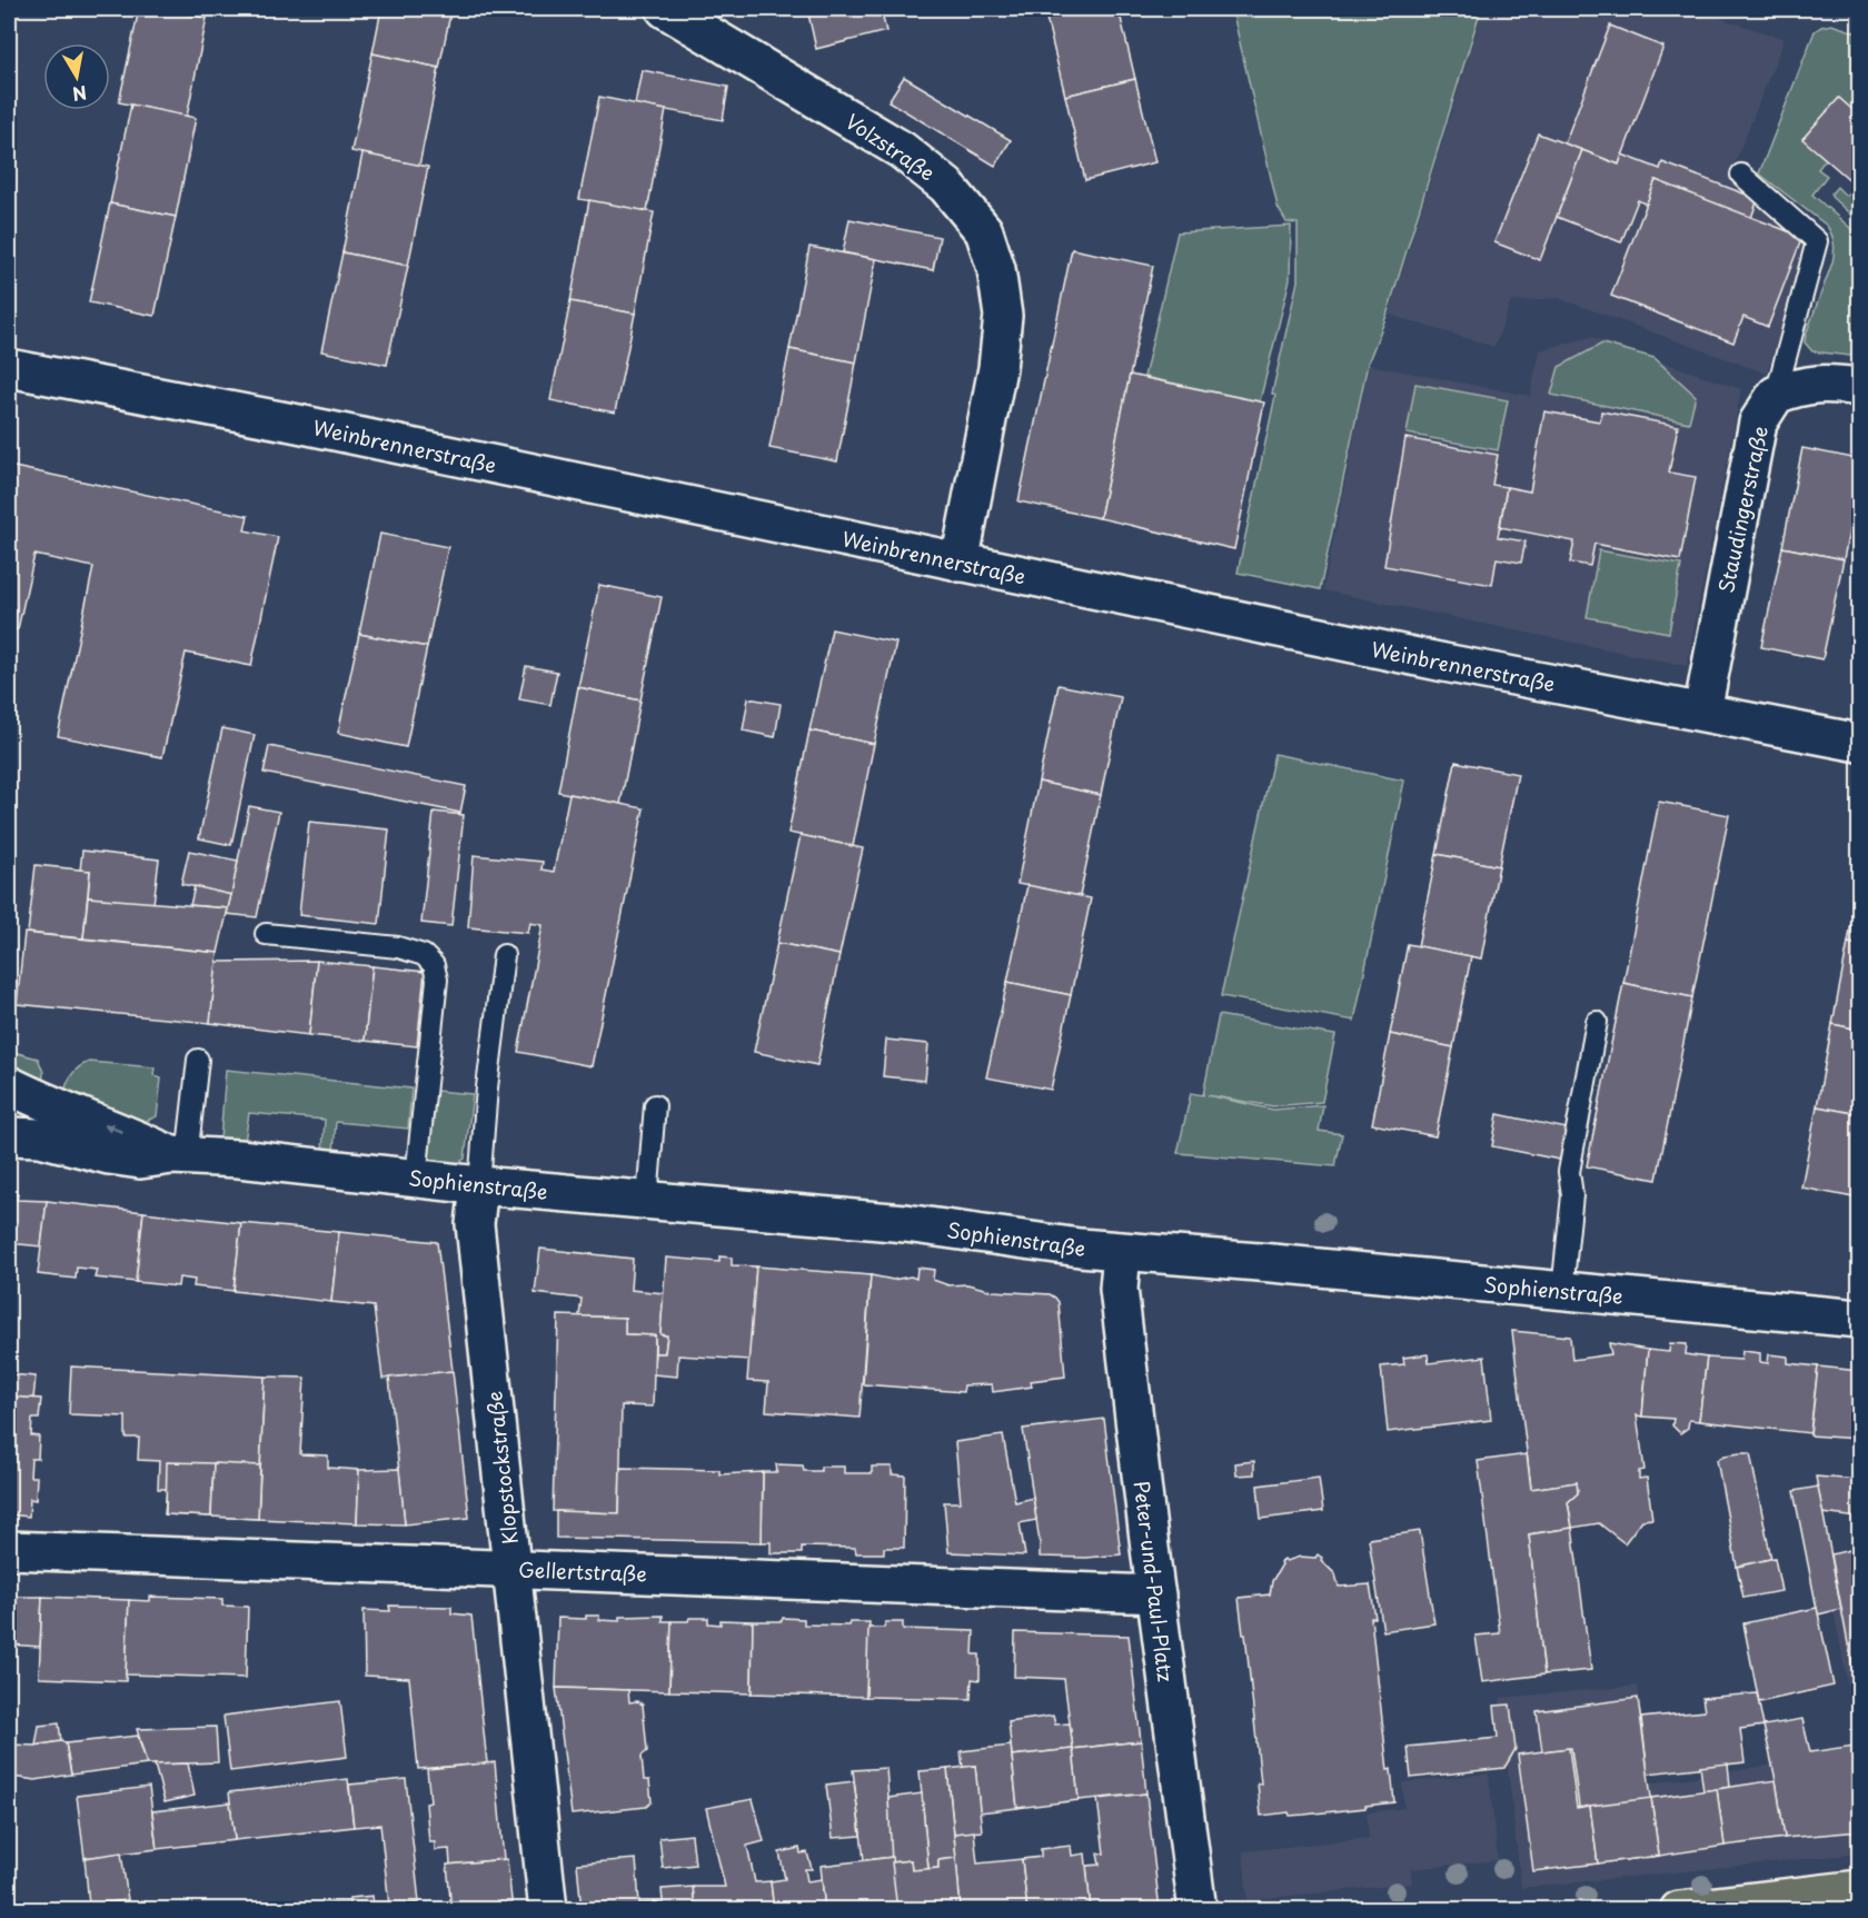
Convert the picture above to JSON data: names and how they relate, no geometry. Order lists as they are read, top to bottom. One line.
{"streets":{"street":["Volzstraße","Weinbrennerstraße","Staudingerstraße","Sophienstraße","Klopstockstraße","Gellertstraße","Peter-und-Paul-Platz"]},"crossings":[["Volzstraße","Weinbrennerstraße"],["Weinbrennerstraße","Staudingerstraße"],["Sophienstraße","Klopstockstraße"],["Sophienstraße","Peter-und-Paul-Platz"],["Klopstockstraße","Gellertstraße"],["Gellertstraße","Peter-und-Paul-Platz"]],"north":"bottom"}
